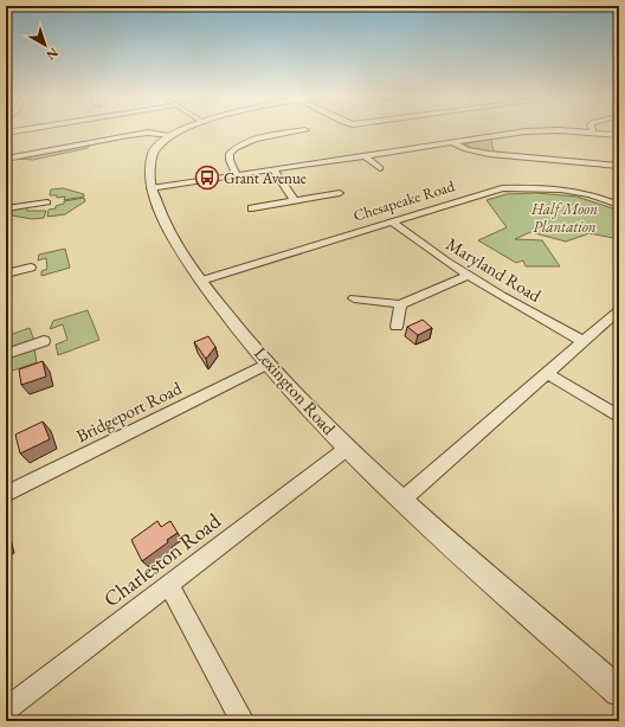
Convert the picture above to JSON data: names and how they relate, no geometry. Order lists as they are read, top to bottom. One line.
{"streets":{"street":["Chesapeake Road","Maryland Road","Lexington Road","Bridgeport Road","Charleston Road"]},"crossings":[["Chesapeake Road","Maryland Road"],["Chesapeake Road","Lexington Road"],["Lexington Road","Bridgeport Road"],["Lexington Road","Charleston Road"]],"parks":["Half Moon Plantation"],"places":{"bus stop":["Grant Avenue"]},"north":"bottom right"}
